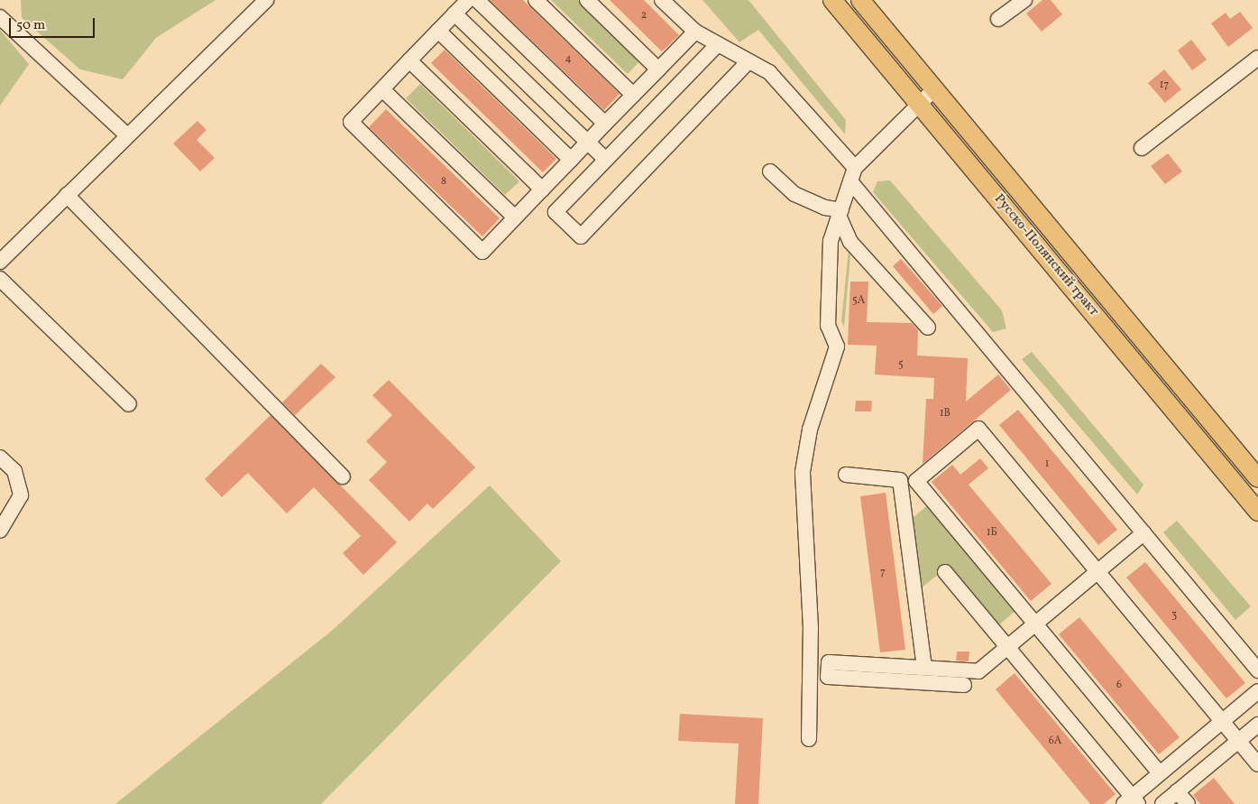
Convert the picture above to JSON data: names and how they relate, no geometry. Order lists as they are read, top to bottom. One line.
{"streets":{"main road":["Русско-Полянский тракт"]},"house_numbers":["2","4","17","8","5А","5","1В","1","1Б","7","3","6","6А"],"scale_bar":"50 m"}
